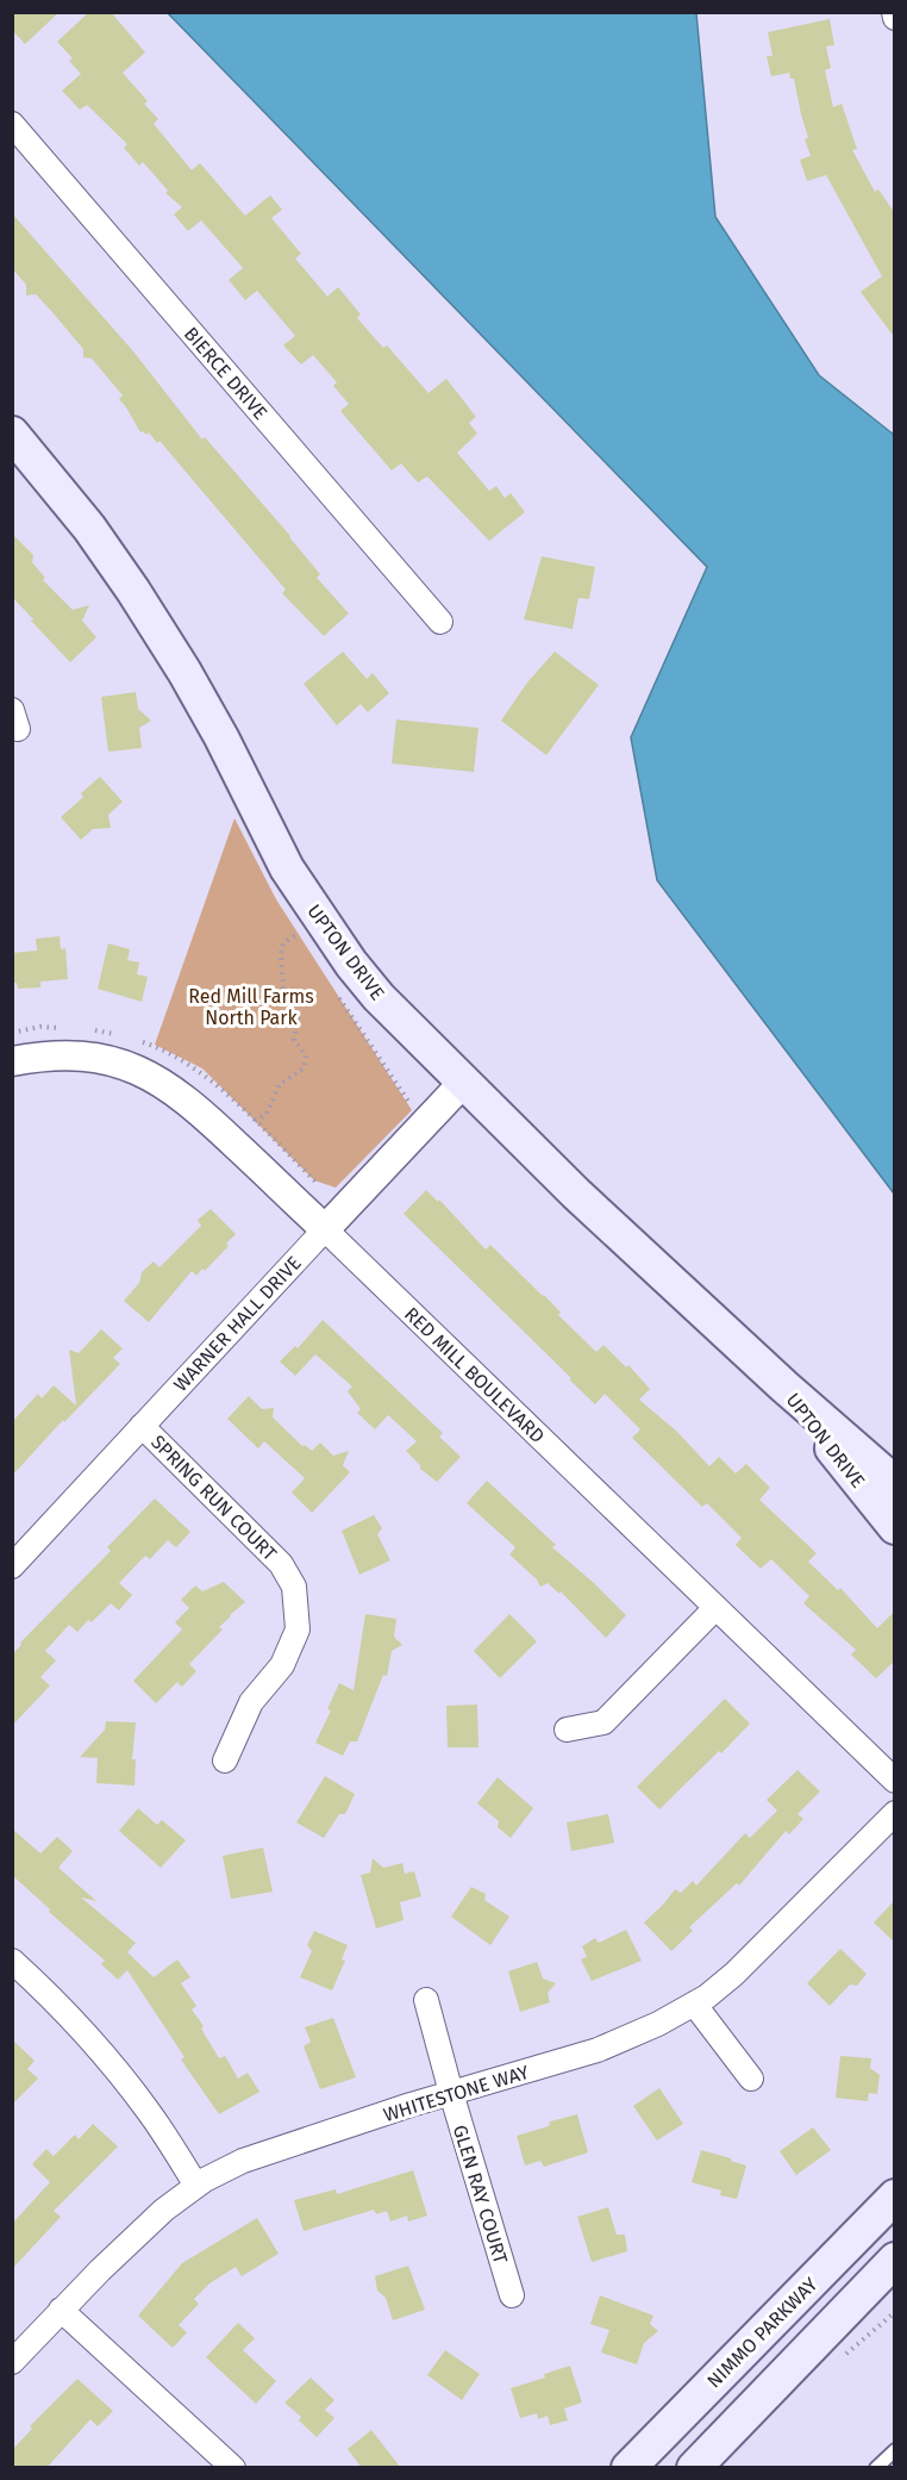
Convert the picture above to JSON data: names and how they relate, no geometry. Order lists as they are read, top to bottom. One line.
{"streets":{"main road":["UPTON DRIVE","NIMMO PARKWAY"],"street":["BIERCE DRIVE","WARNER HALL DRIVE","RED MILL BOULEVARD","SPRING RUN COURT","WHITESTONE WAY","GLEN RAY COURT"]},"crossings":[["UPTON DRIVE","WARNER HALL DRIVE"],["WARNER HALL DRIVE","RED MILL BOULEVARD"],["WARNER HALL DRIVE","SPRING RUN COURT"],["WHITESTONE WAY","GLEN RAY COURT"]],"parks":["Red Mill Farms North Park"]}
